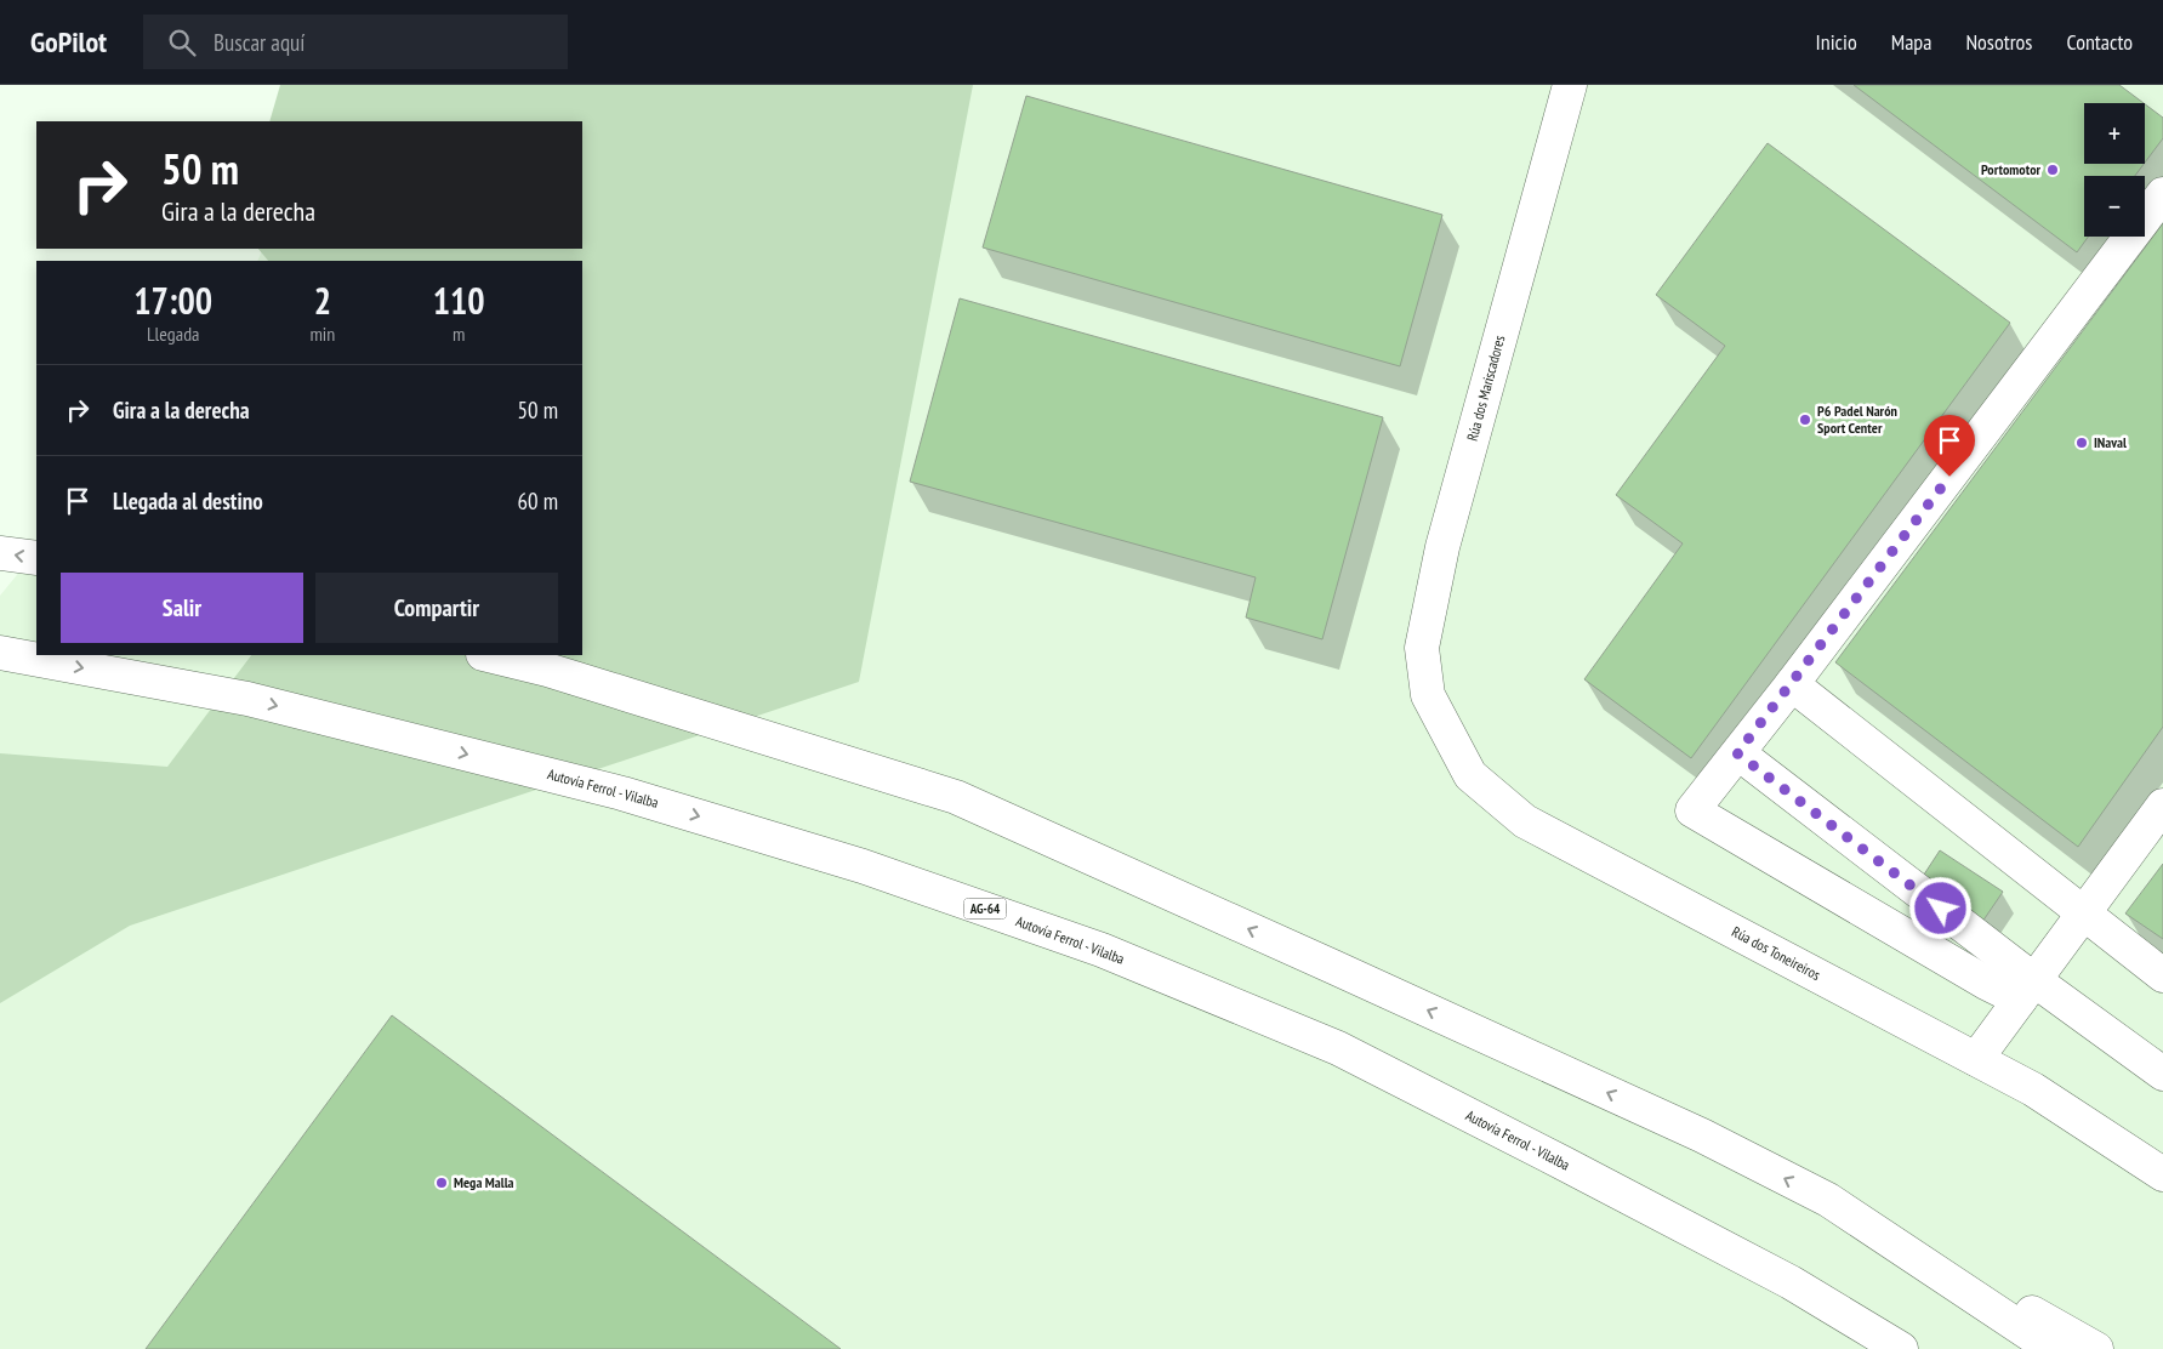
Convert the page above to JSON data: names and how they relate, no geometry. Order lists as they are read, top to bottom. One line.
{"streets":{"main road":["Rúa dos Mariscadores","Autovía Ferrol - Vilalba","AG-64","Rúa dos Toneireiros"]},"crossings":[["Rúa dos Mariscadores","Rúa dos Toneireiros"]],"places":["Portomotor","P6 Padel Narón Sport Center","INaval","Mega Malla"],"page":{"header":"GoPilot","search":"Buscar aquí","nav":["Inicio","Mapa","Nosotros","Contacto"],"map_buttons":["+","−"],"turn":["50 m","Gira a la derecha"],"eta":["17:00","Llegada","2","min","110","m"],"list":[{"name":"Gira a la derecha","value":"50 m"},{"name":"Llegada al destino","value":"60 m"}],"buttons":["Salir","Compartir"]}}
